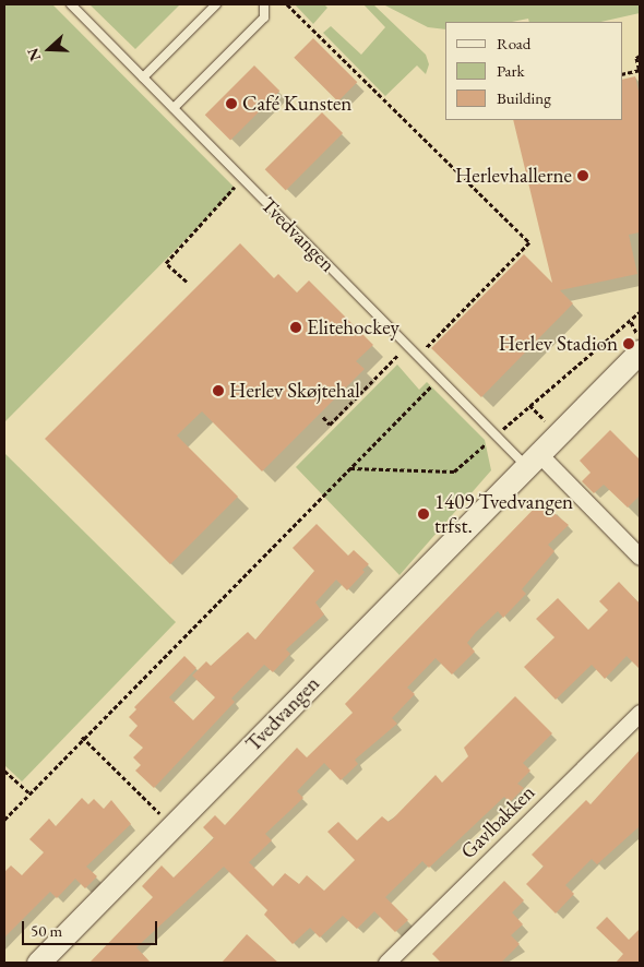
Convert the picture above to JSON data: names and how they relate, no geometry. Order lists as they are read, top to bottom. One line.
{"streets":{"street":["Tvedvangen","Gavlbakken"]},"places":["Café Kunsten","Herlevhallerne","Elitehockey","Herlev Stadion","Herlev Skøjtehal","1409 Tvedvangen trfst."],"legend":["Road","Park","Building"],"scale_bar":"50 m","north":"left"}
